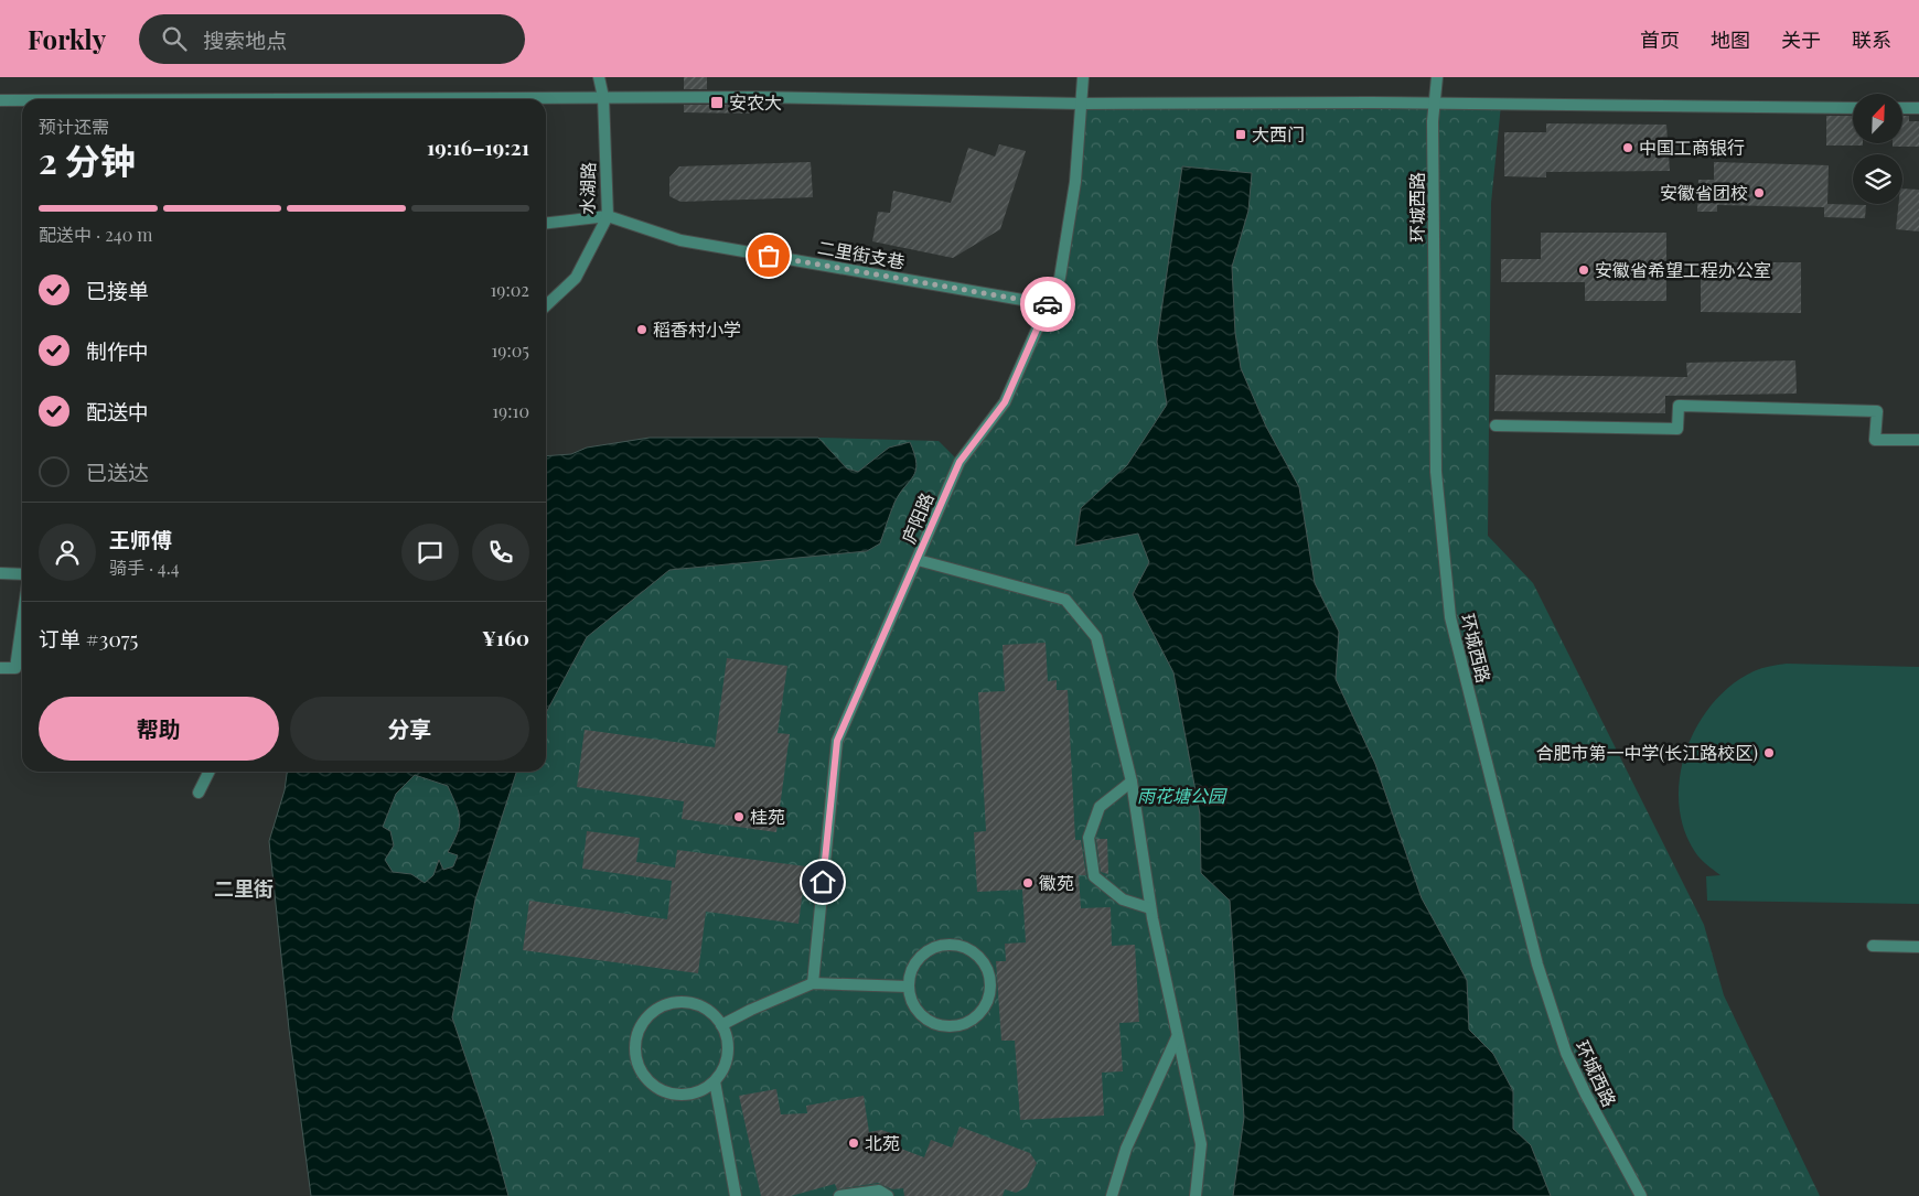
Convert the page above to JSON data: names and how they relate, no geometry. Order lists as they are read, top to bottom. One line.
{"streets":{"street":["水湖路","环城西路","二里街支巷","庐阳路"]},"crossings":[["水湖路","二里街支巷"],["二里街支巷","庐阳路"]],"districts":["二里街"],"parks":["雨花塘公园"],"places":{"transit":["安农大","大西门"],"other":["中国工商银行","安徽省团校","安徽省希望工程办公室","稻香村小学","合肥市第一中学(长江路校区)","桂苑","徽苑","北苑"]},"north":"top right","page":{"header":"Forkly","search":"搜索地点","nav":["首页","地图","关于","联系"],"heading":["2 分钟","预计还需","19:16–19:21"],"panel":["王师傅","骑手 · 4.4","订单 #3075","¥160"],"bar":"配送中 · 240 m","list":[["已接单","19:02"],["制作中","19:05"],["配送中","19:10"],"已送达"],"buttons":["帮助","分享"]}}
